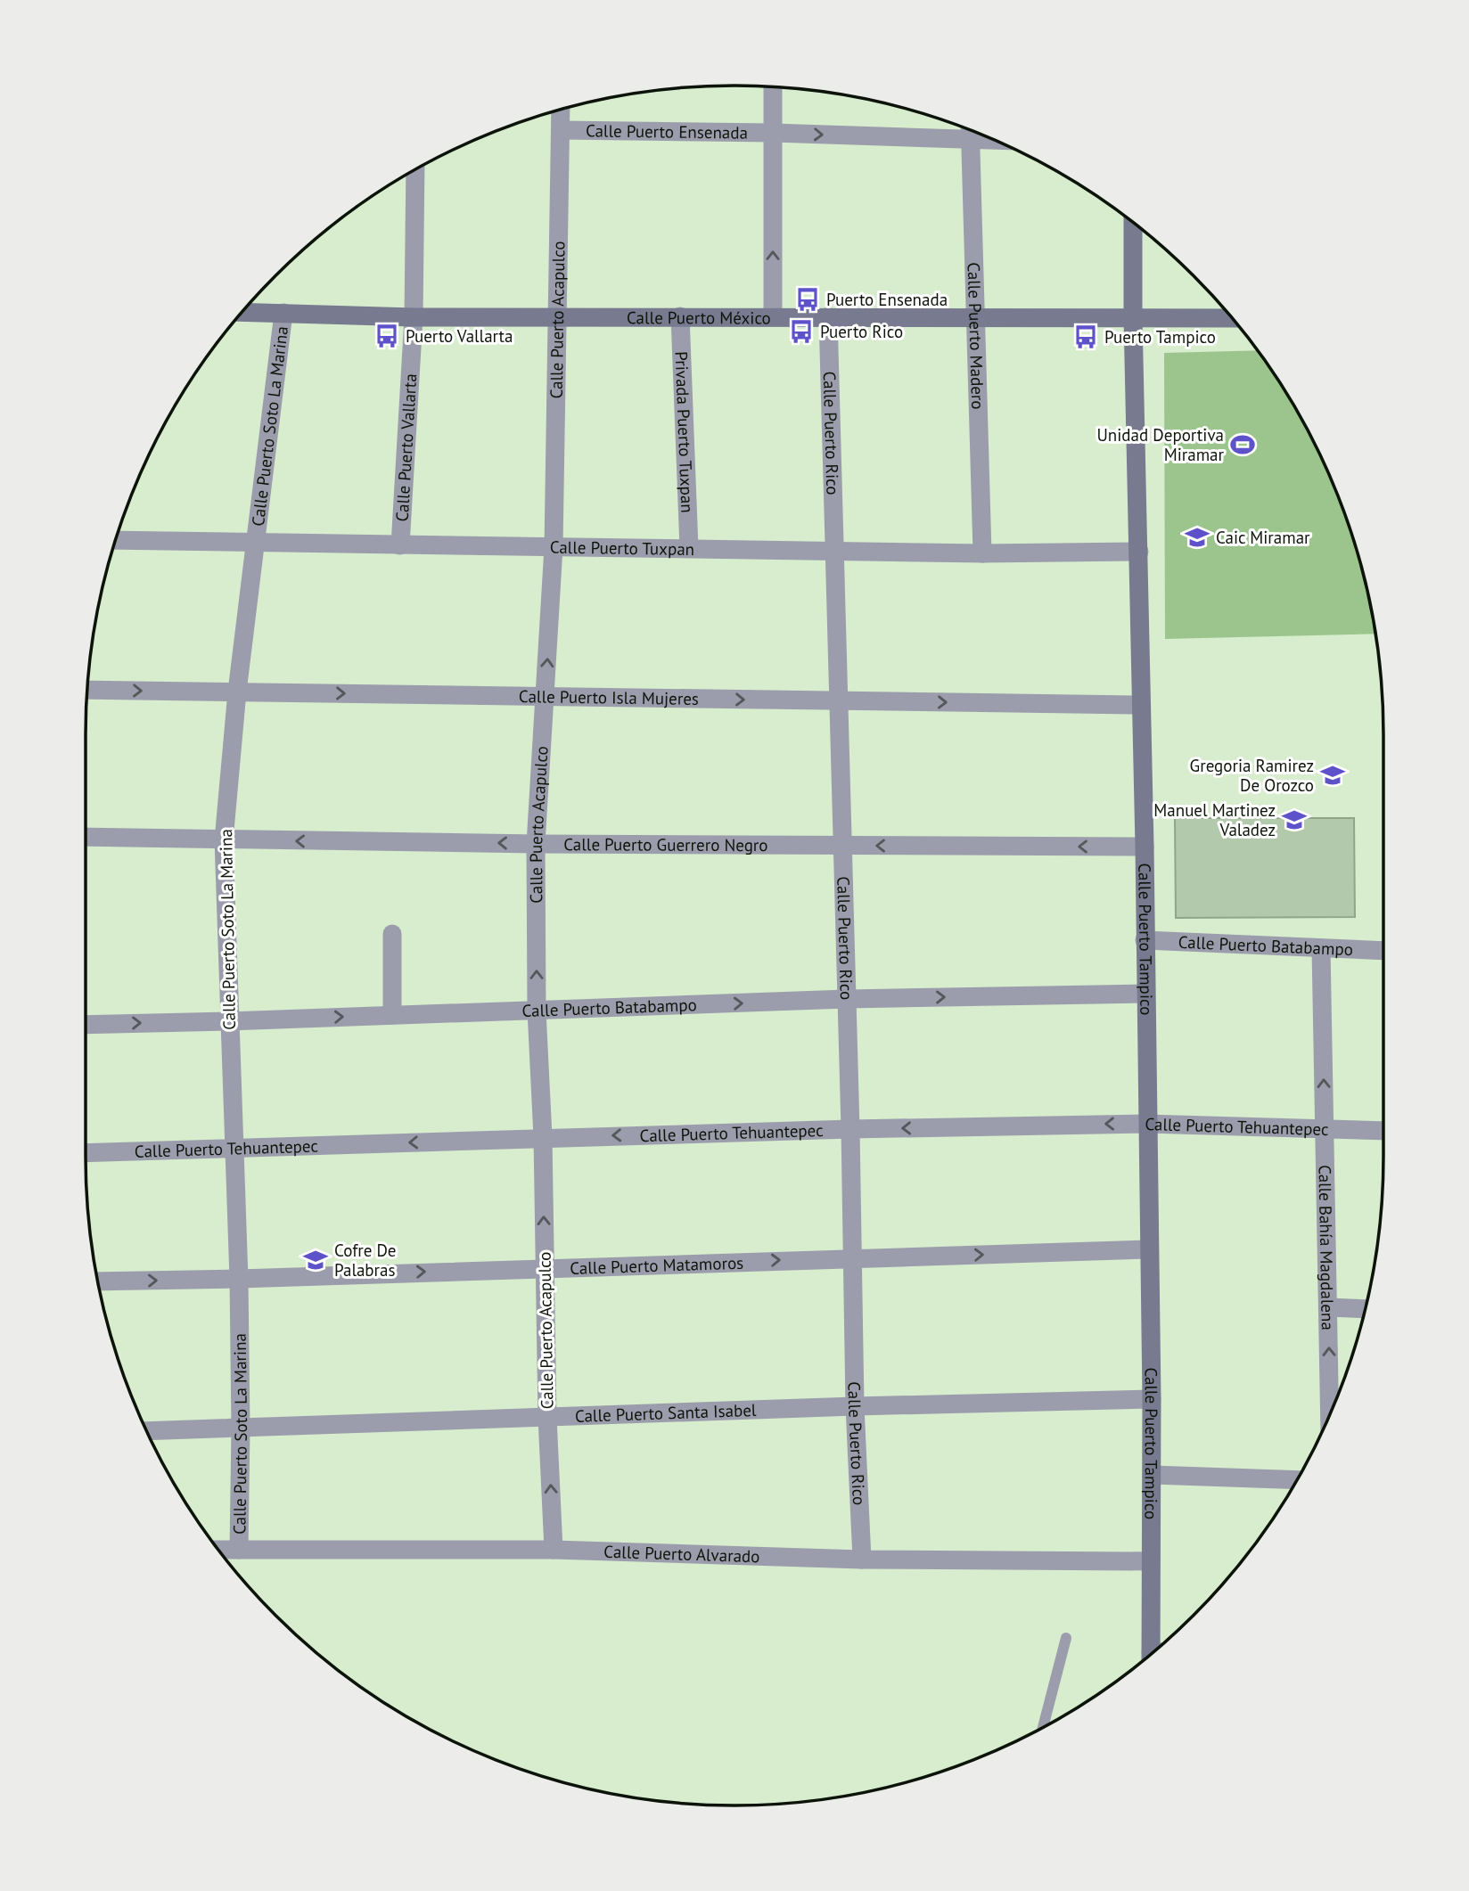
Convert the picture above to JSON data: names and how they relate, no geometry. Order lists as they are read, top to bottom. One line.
{"streets":{"street":["Calle Puerto Ensenada","Calle Puerto México","Calle Puerto Acapulco","Calle Puerto Madero","Calle Puerto Soto La Marina","Privada Puerto Tuxpan","Calle Puerto Rico","Calle Puerto Vallarta","Calle Puerto Tuxpan","Calle Puerto Isla Mujeres","Calle Puerto Guerrero Negro","Calle Puerto Tampico","Calle Puerto Batabampo","Calle Puerto Tehuantepec","Calle Bahía Magdalena","Calle Puerto Matamoros","Calle Puerto Santa Isabel","Calle Puerto Alvarado"]},"crossings":[["Calle Puerto Ensenada","Calle Puerto México"],["Calle Puerto Ensenada","Calle Puerto Acapulco"],["Calle Puerto Ensenada","Calle Puerto Madero"],["Calle Puerto México","Calle Puerto Acapulco"],["Calle Puerto México","Calle Puerto Madero"],["Calle Puerto México","Calle Puerto Soto La Marina"],["Calle Puerto México","Privada Puerto Tuxpan"],["Calle Puerto México","Calle Puerto Rico"],["Calle Puerto México","Calle Puerto Vallarta"],["Calle Puerto México","Calle Puerto Tampico"],["Calle Puerto Acapulco","Calle Puerto Tuxpan"],["Calle Puerto Acapulco","Calle Puerto Isla Mujeres"],["Calle Puerto Acapulco","Calle Puerto Guerrero Negro"],["Calle Puerto Acapulco","Calle Puerto Batabampo"],["Calle Puerto Acapulco","Calle Puerto Tehuantepec"],["Calle Puerto Acapulco","Calle Puerto Matamoros"],["Calle Puerto Acapulco","Calle Puerto Santa Isabel"],["Calle Puerto Acapulco","Calle Puerto Alvarado"],["Calle Puerto Madero","Calle Puerto Tuxpan"],["Calle Puerto Soto La Marina","Calle Puerto Tuxpan"],["Calle Puerto Soto La Marina","Calle Puerto Isla Mujeres"],["Calle Puerto Soto La Marina","Calle Puerto Guerrero Negro"],["Calle Puerto Soto La Marina","Calle Puerto Batabampo"],["Calle Puerto Soto La Marina","Calle Puerto Tehuantepec"],["Calle Puerto Soto La Marina","Calle Puerto Matamoros"],["Calle Puerto Soto La Marina","Calle Puerto Santa Isabel"],["Calle Puerto Soto La Marina","Calle Puerto Alvarado"],["Privada Puerto Tuxpan","Calle Puerto Tuxpan"],["Calle Puerto Rico","Calle Puerto Tuxpan"],["Calle Puerto Rico","Calle Puerto Isla Mujeres"],["Calle Puerto Rico","Calle Puerto Guerrero Negro"],["Calle Puerto Rico","Calle Puerto Batabampo"],["Calle Puerto Rico","Calle Puerto Tehuantepec"],["Calle Puerto Rico","Calle Puerto Matamoros"],["Calle Puerto Rico","Calle Puerto Santa Isabel"],["Calle Puerto Rico","Calle Puerto Alvarado"],["Calle Puerto Vallarta","Calle Puerto Tuxpan"],["Calle Puerto Tuxpan","Calle Puerto Tampico"],["Calle Puerto Isla Mujeres","Calle Puerto Tampico"],["Calle Puerto Guerrero Negro","Calle Puerto Tampico"],["Calle Puerto Tampico","Calle Puerto Batabampo"],["Calle Puerto Tampico","Calle Puerto Tehuantepec"],["Calle Puerto Tampico","Calle Puerto Matamoros"],["Calle Puerto Tampico","Calle Puerto Santa Isabel"],["Calle Puerto Tampico","Calle Puerto Alvarado"],["Calle Puerto Batabampo","Calle Bahía Magdalena"],["Calle Puerto Tehuantepec","Calle Bahía Magdalena"]],"one_way":["Calle Puerto Acapulco","Calle Puerto Isla Mujeres","Calle Puerto Guerrero Negro","Calle Puerto Batabampo","Calle Puerto Tehuantepec","Calle Bahía Magdalena","Calle Puerto Matamoros"],"places":{"bus stop":["Puerto Ensenada","Puerto Rico","Puerto Vallarta","Puerto Tampico"],"sports":["Unidad Deportiva Miramar"],"school or university":["Caic Miramar","Gregoria Ramirez De Orozco","Manuel Martinez Valadez","Cofre De Palabras"]}}
